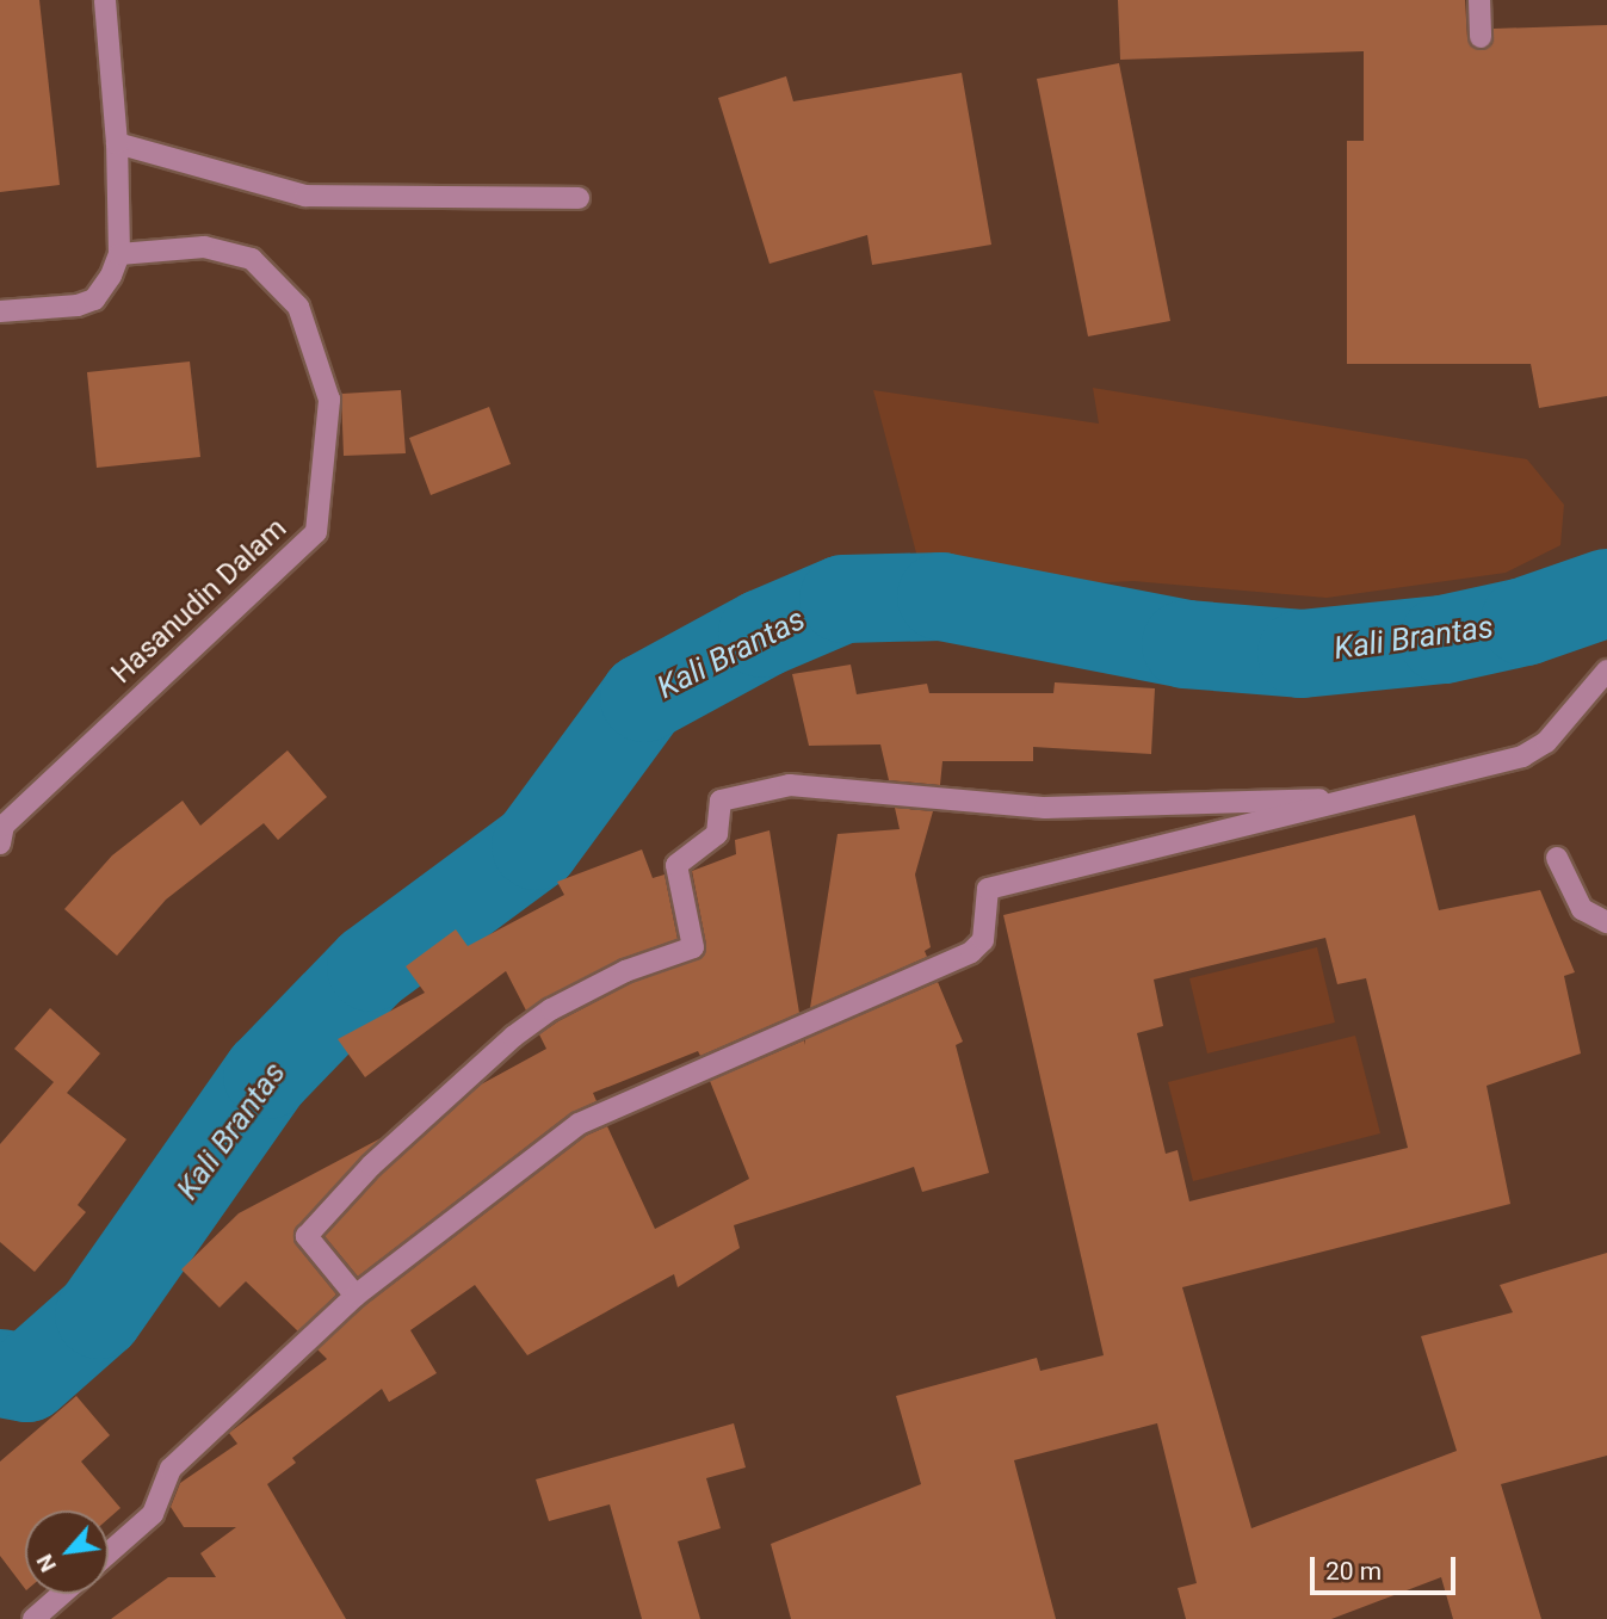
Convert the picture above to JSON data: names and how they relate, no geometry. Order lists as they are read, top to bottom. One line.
{"streets":{"street":["Hasanudin Dalam"]},"water":["Kali Brantas"],"scale_bar":"20 m","north":"bottom left"}
